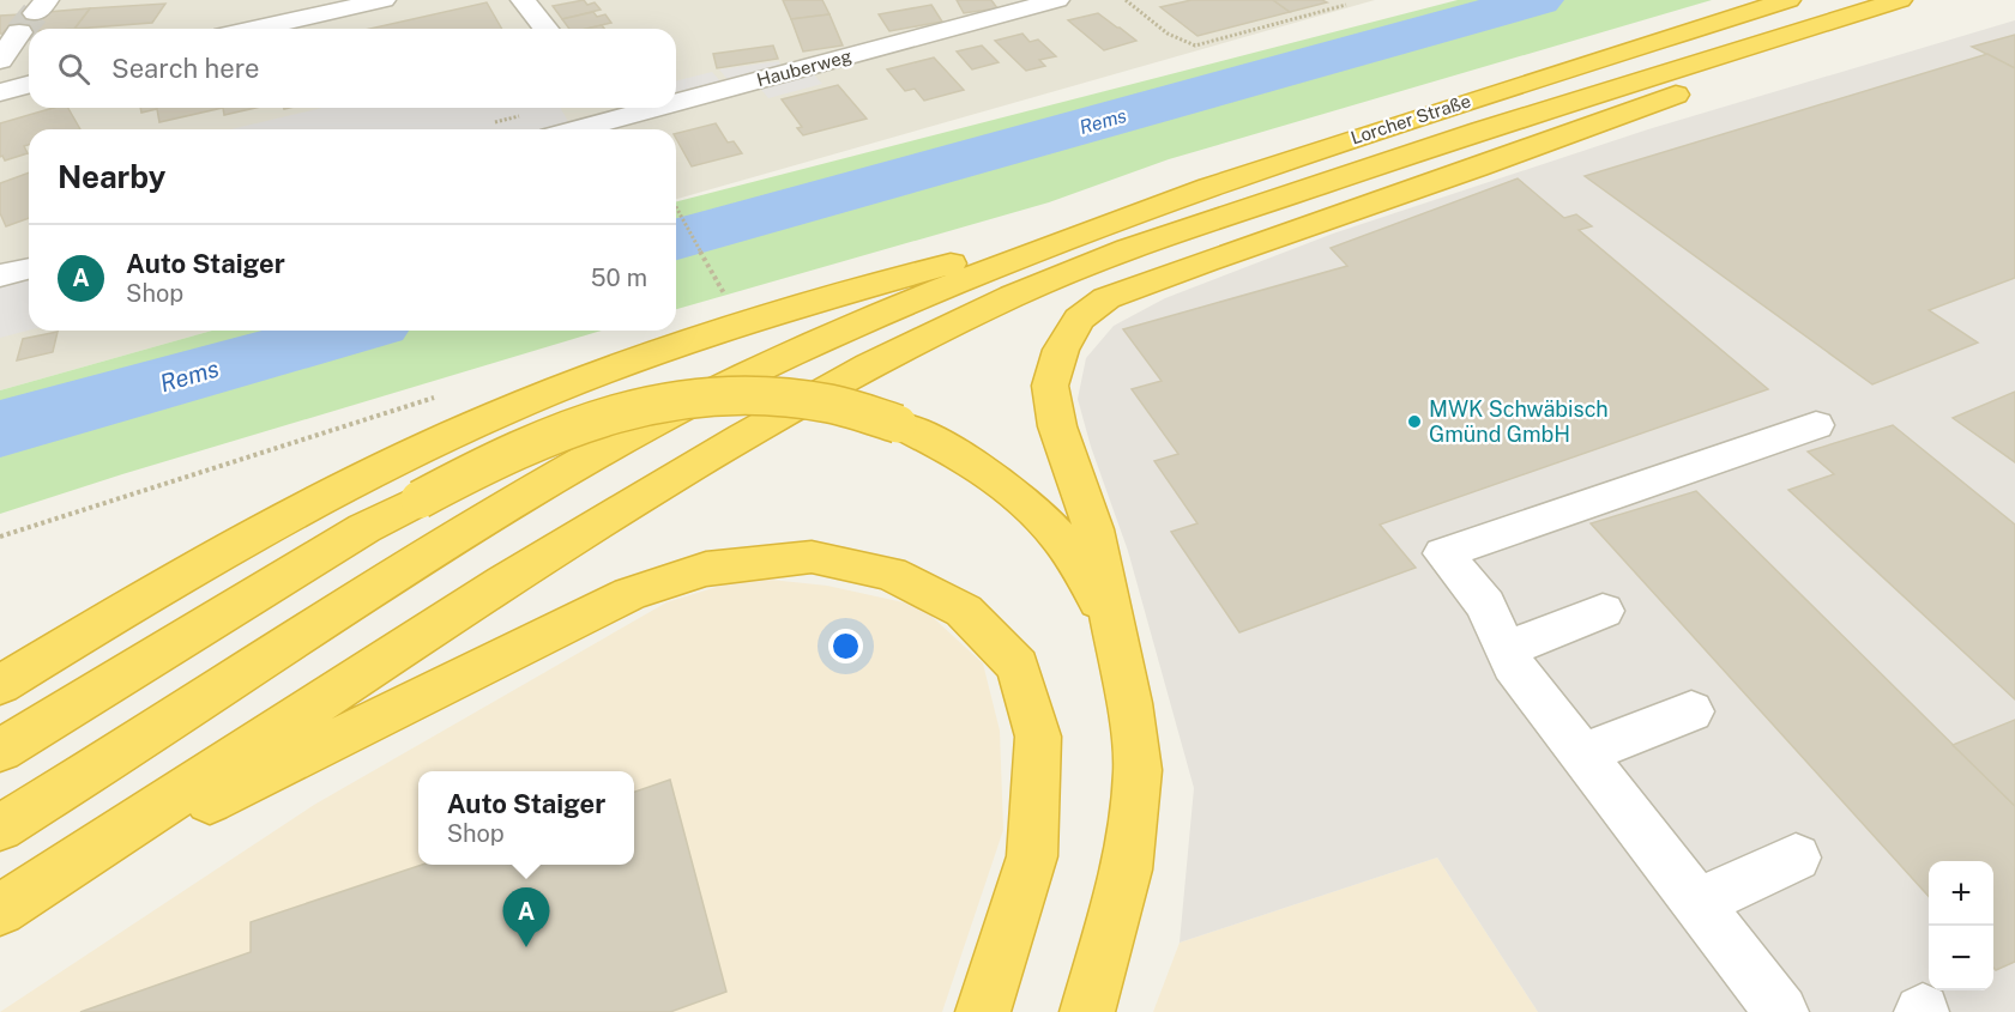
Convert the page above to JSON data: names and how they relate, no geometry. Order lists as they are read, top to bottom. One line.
{"streets":{"highway":["Lorcher Straße"],"street":["Hauberweg"]},"water":["Rems"],"places":["MWK Schwäbisch Gmünd GmbH"],"page":{"search":"Search here","heading":"Nearby","list":[{"mark":"A","name":"Auto Staiger","note":"Shop","value":"50 m"}],"popup":["Auto Staiger","Shop"],"map_buttons":["+","−"],"pins":"A"}}
